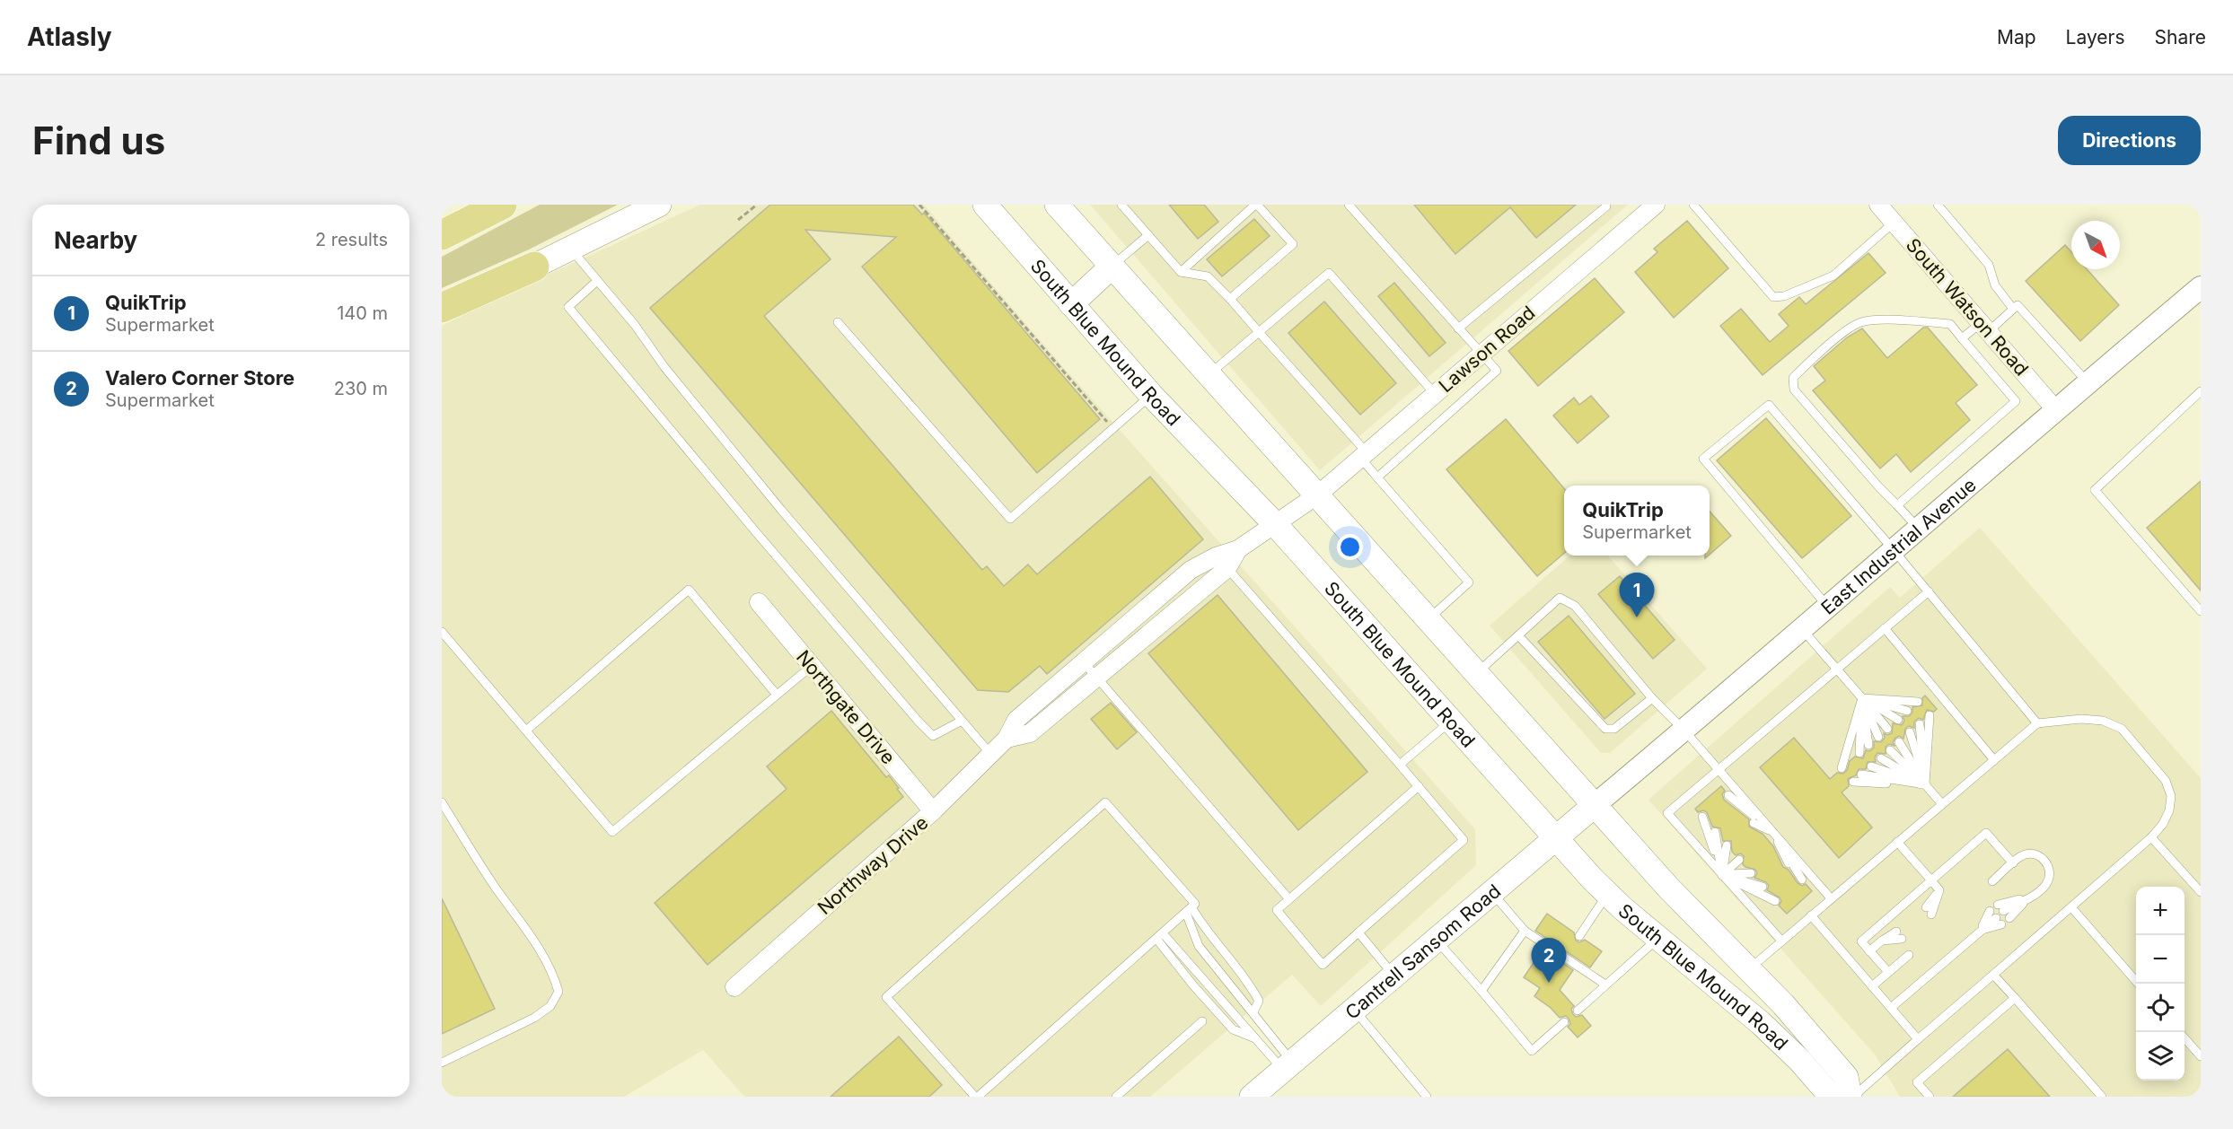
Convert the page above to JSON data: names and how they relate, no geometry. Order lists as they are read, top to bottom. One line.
{"streets":{"main road":["South Blue Mound Road","Cantrell Sansom Road"],"street":["South Watson Road","Lawson Road","East Industrial Avenue","Northgate Drive","Northway Drive"]},"crossings":[["South Watson Road","East Industrial Avenue"],["South Blue Mound Road","Lawson Road"],["South Blue Mound Road","East Industrial Avenue"],["South Blue Mound Road","Northway Drive"],["South Blue Mound Road","Cantrell Sansom Road"],["Lawson Road","Northway Drive"],["East Industrial Avenue","Cantrell Sansom Road"],["Northgate Drive","Northway Drive"]],"north":"bottom right","page":{"header":"Atlasly","nav":["Map","Layers","Share"],"buttons":"Directions","title":"Find us","heading":["Nearby","2 results"],"list":[{"mark":"1","name":"QuikTrip","note":"Supermarket","value":"140 m"},{"mark":"2","name":"Valero Corner Store","note":"Supermarket","value":"230 m"}],"popup":["QuikTrip","Supermarket"],"pins":["1","2"],"map_buttons":["+","−"]}}
